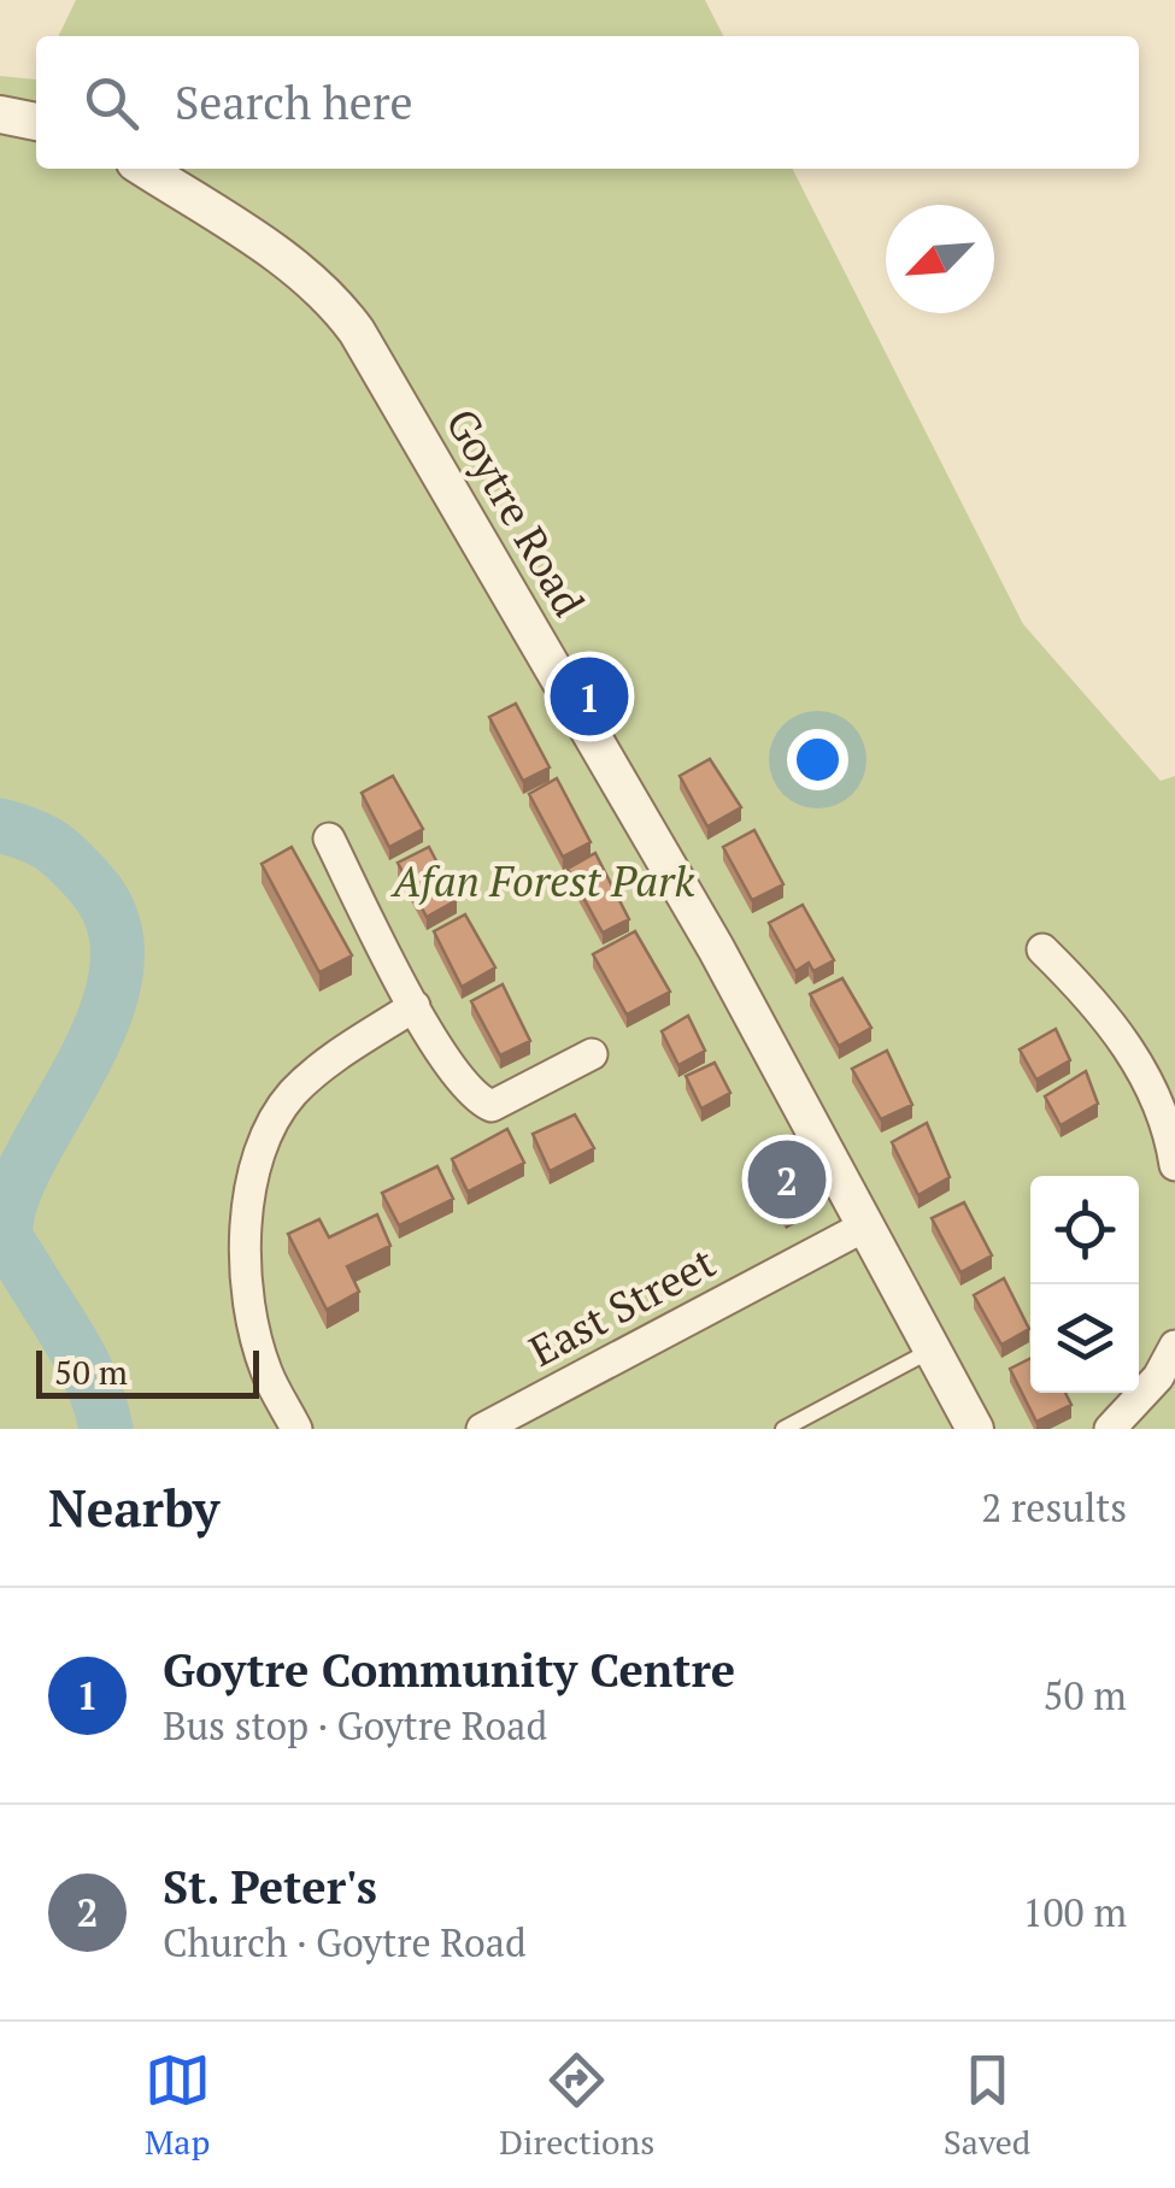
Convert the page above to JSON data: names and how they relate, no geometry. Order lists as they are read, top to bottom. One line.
{"streets":{"street":["Goytre Road","East Street"]},"crossings":[["Goytre Road","East Street"]],"parks":["Afan Forest Park"],"scale_bar":"50 m","north":"bottom left","page":{"search":"Search here","pins":["1","2"],"scale":"50 m","heading":["Nearby","2 results"],"list":[{"mark":"1","name":"Goytre Community Centre","note":"Bus stop · Goytre Road","value":"50 m"},{"mark":"2","name":"St. Peter's","note":"Church · Goytre Road","value":"100 m"}],"nav":["Map","Directions","Saved"]}}
